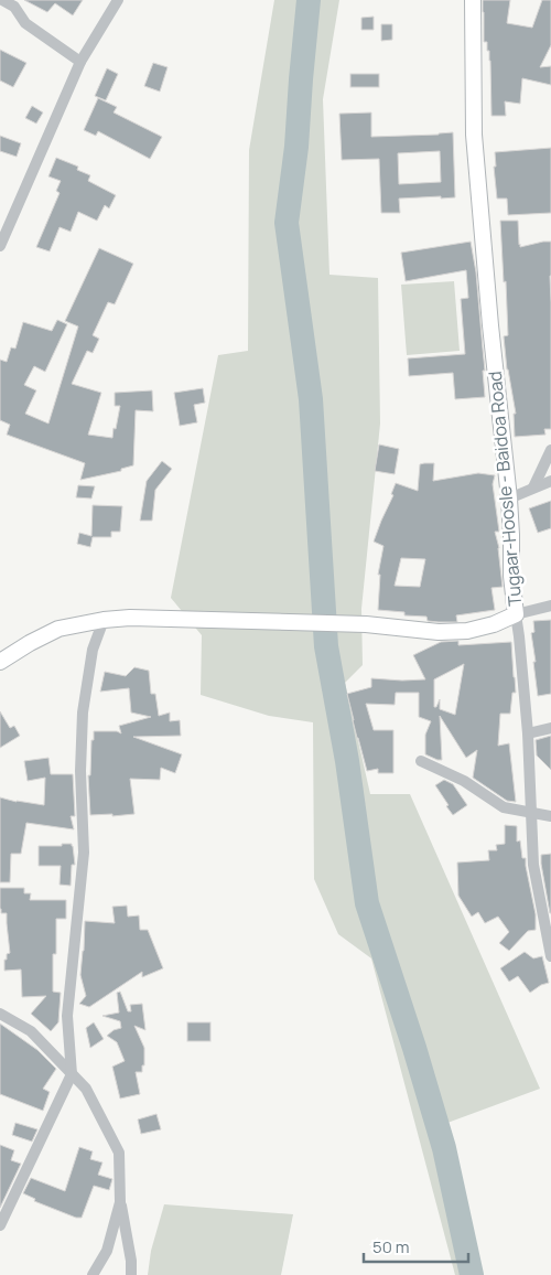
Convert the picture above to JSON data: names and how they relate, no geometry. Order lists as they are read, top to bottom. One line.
{"streets":{"main road":["Tugaar-Hoosle - Baidoa Road"]},"scale_bar":"50 m"}
